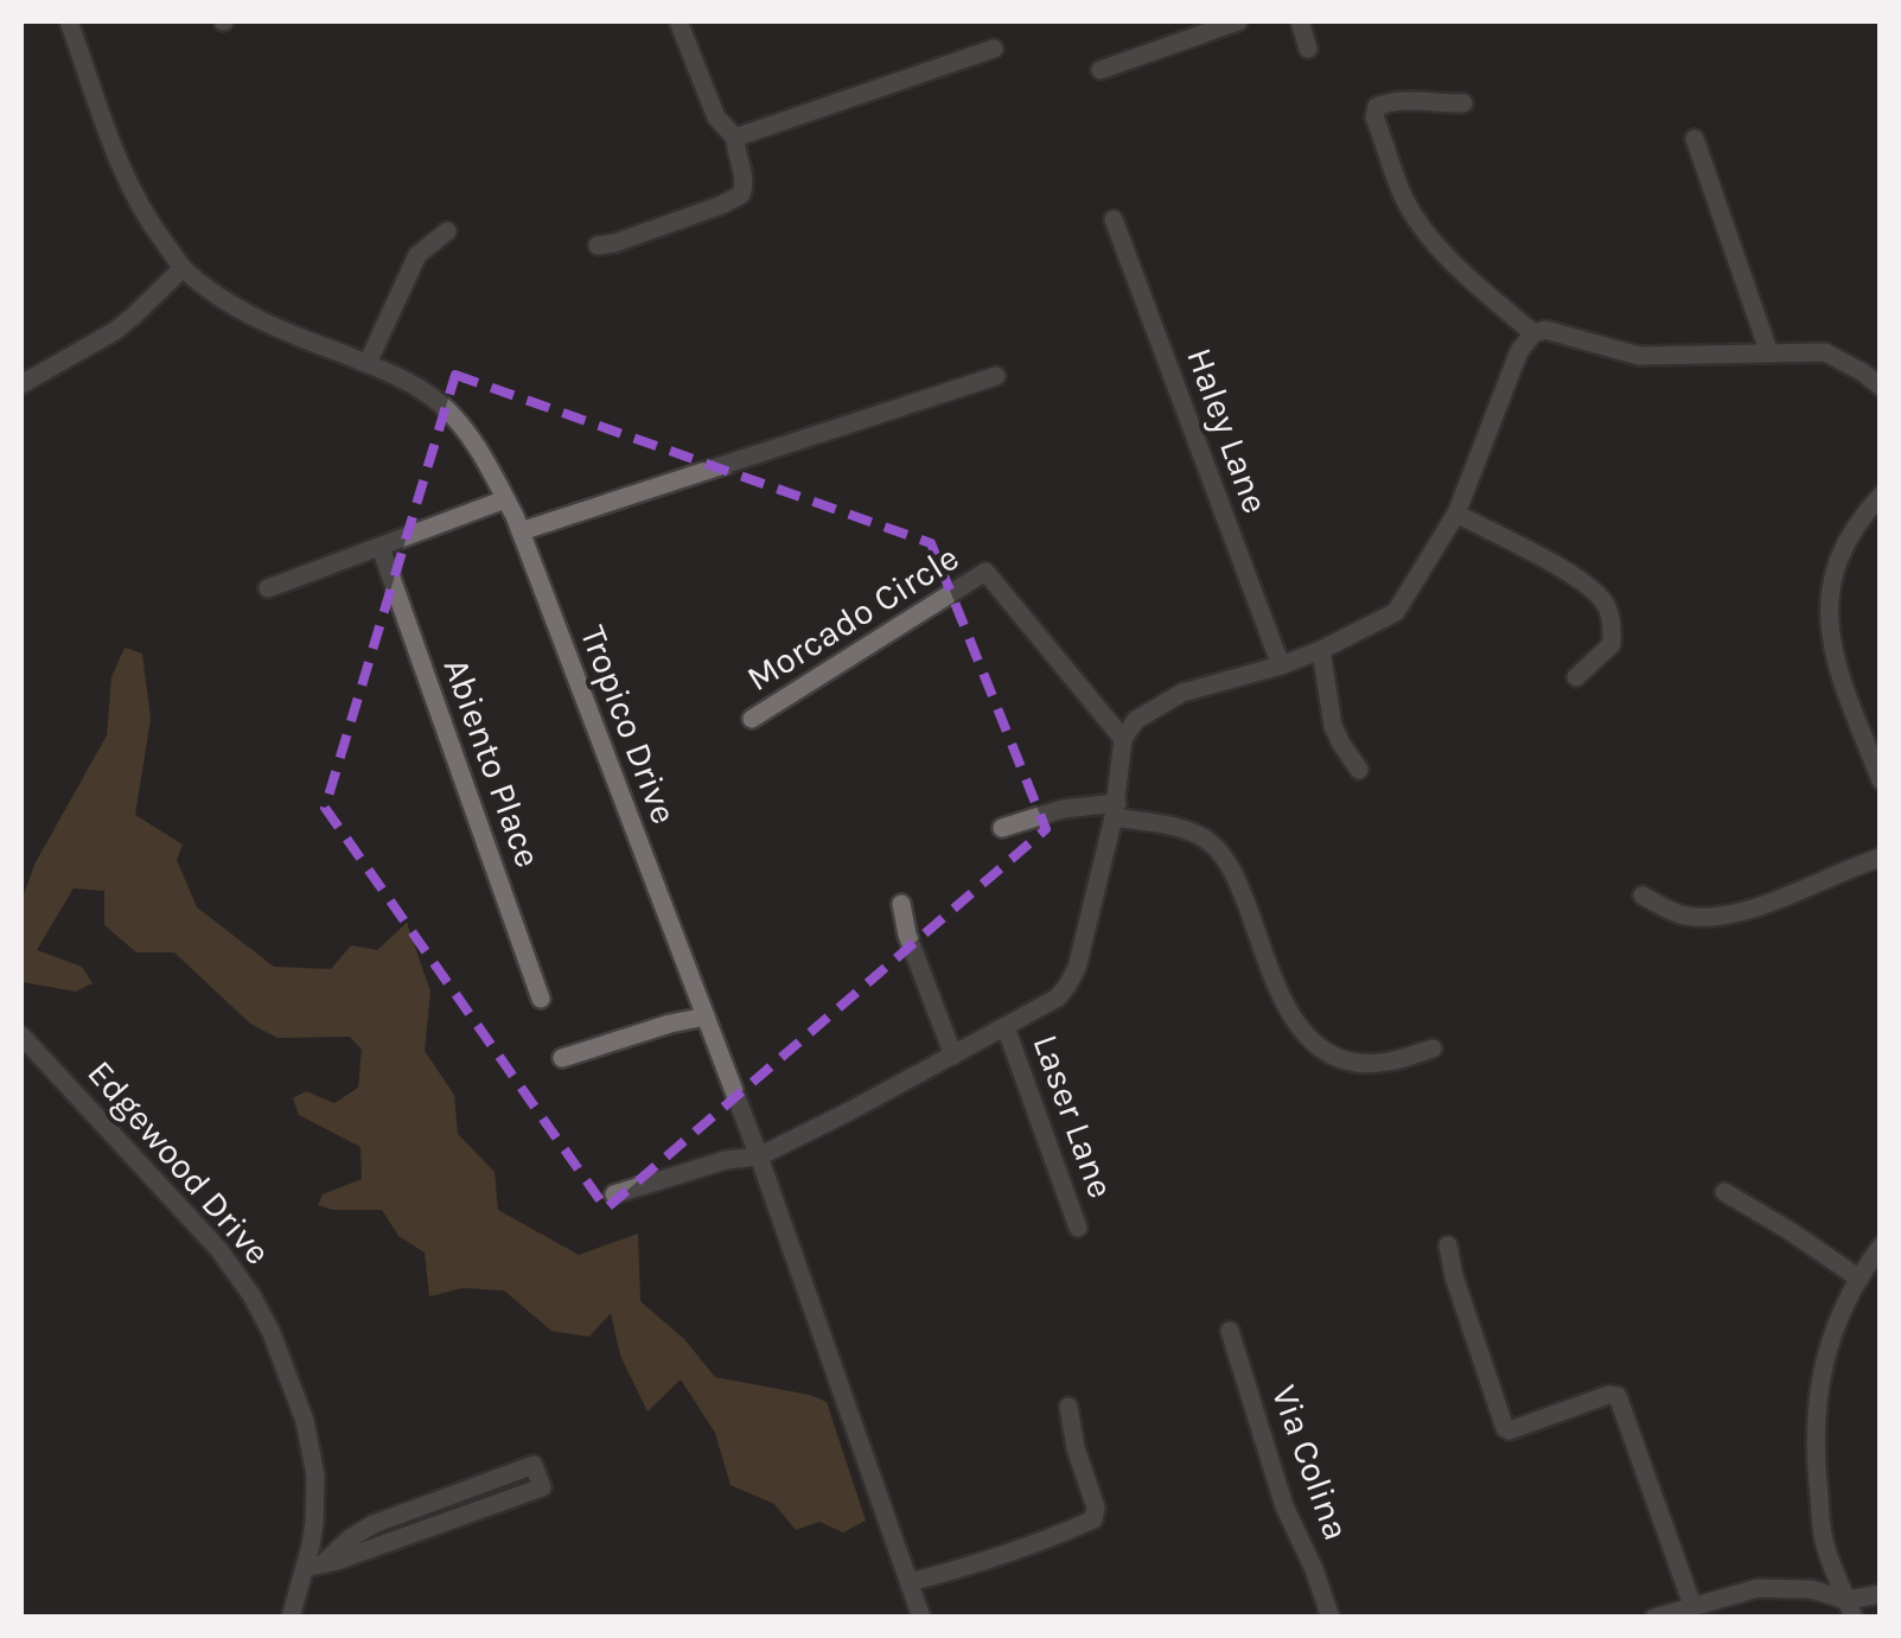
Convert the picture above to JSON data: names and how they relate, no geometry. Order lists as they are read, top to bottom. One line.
{"streets":{"street":["Haley Lane","Morcado Circle","Tropico Drive","Abiento Place","Laser Lane","Edgewood Drive","Via Colina"]}}
